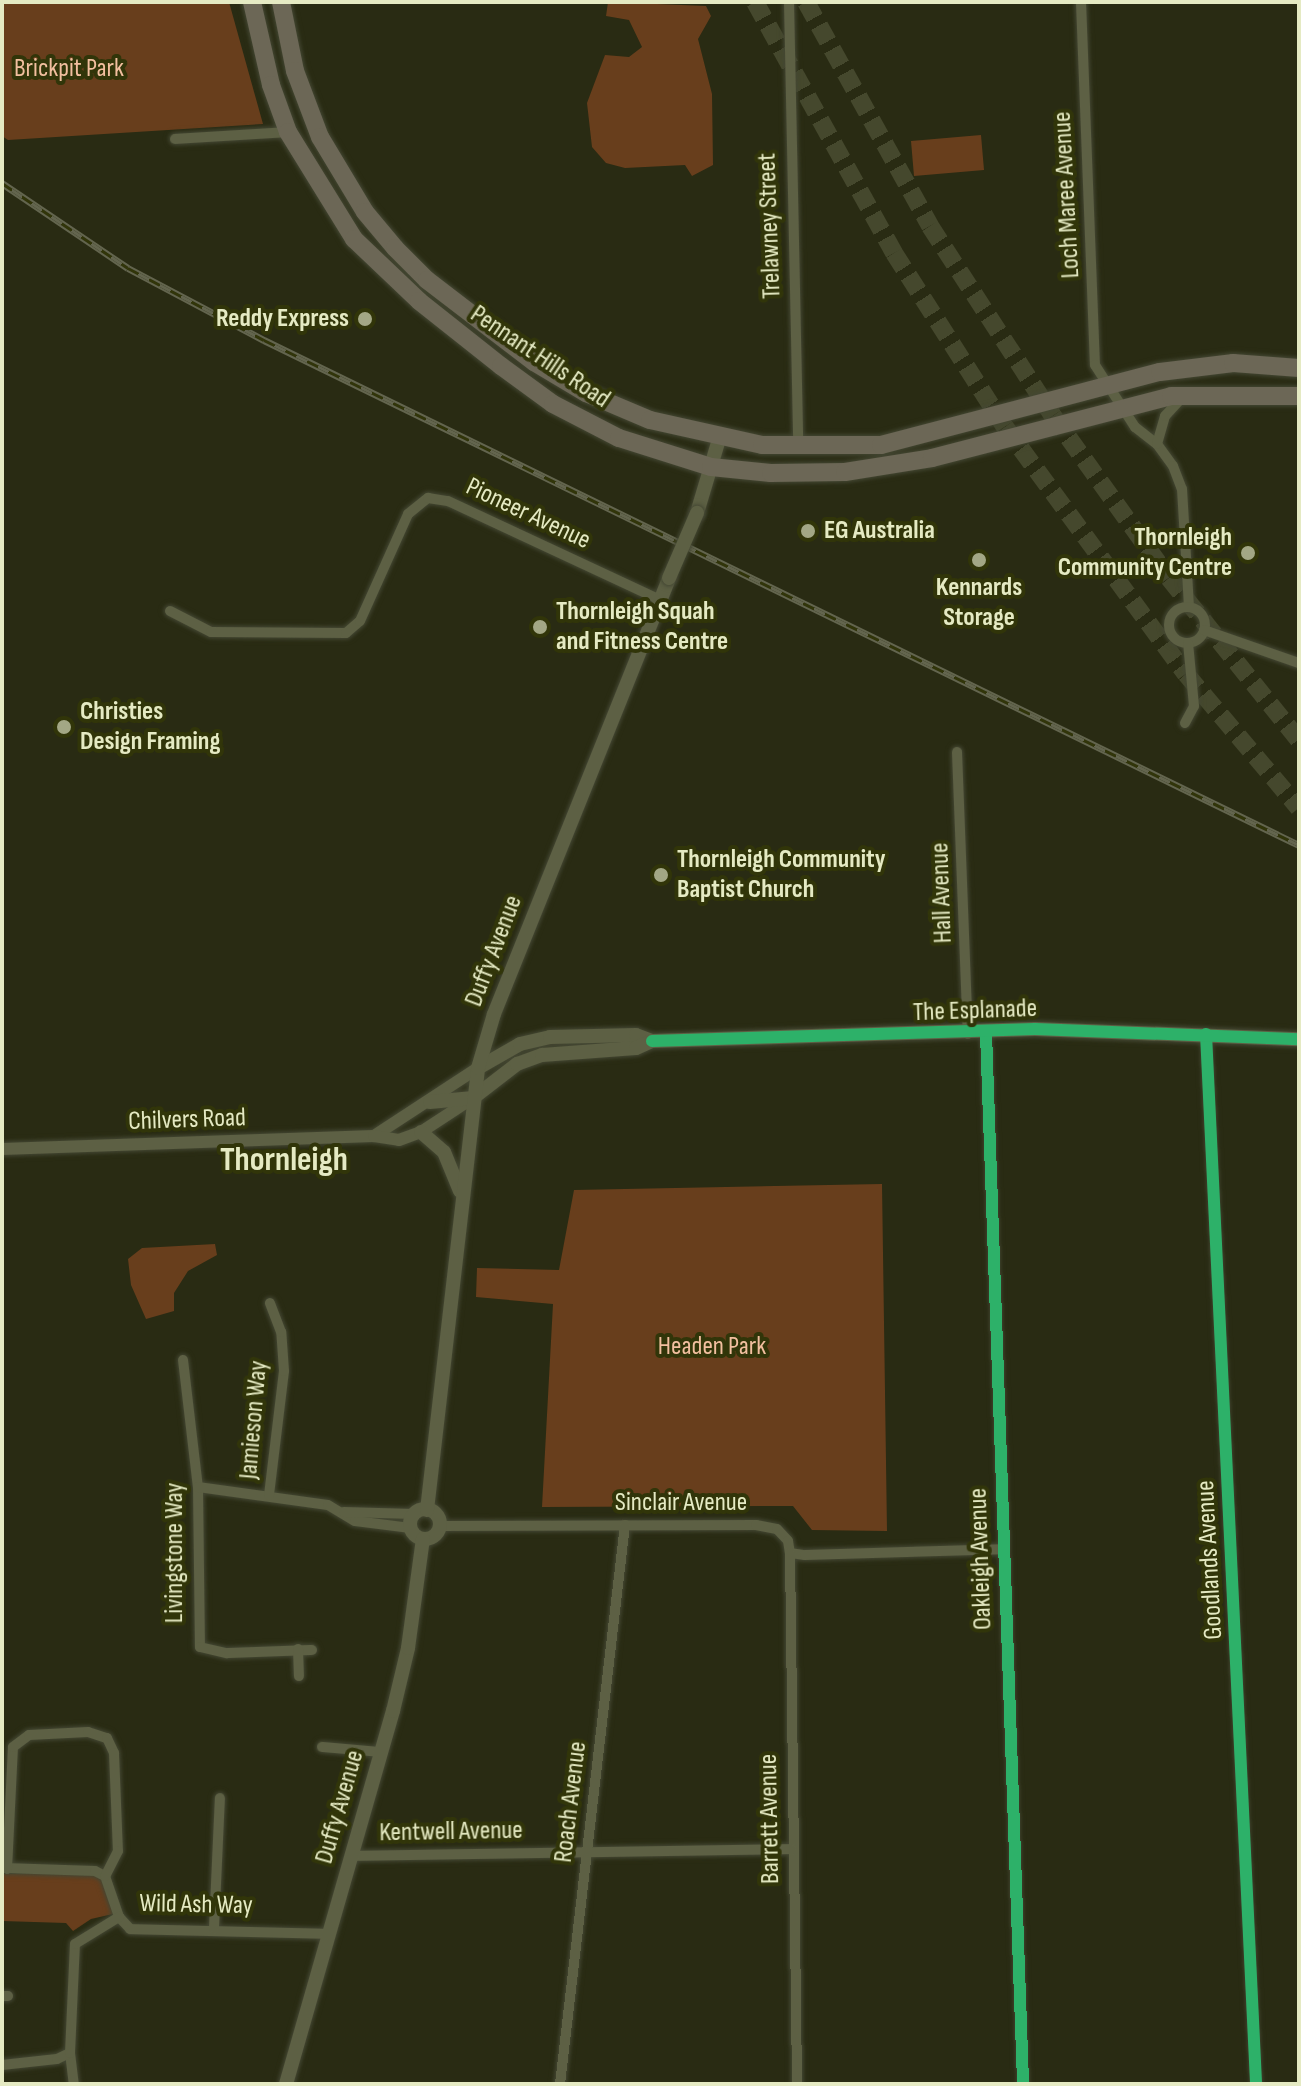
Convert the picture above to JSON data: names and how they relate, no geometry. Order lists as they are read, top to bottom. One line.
{"streets":{"highway":["Pennant Hills Road"],"main road":["Duffy Avenue","The Esplanade"],"street":["Loch Maree Avenue","Trelawney Street","Pioneer Avenue","Hall Avenue","Chilvers Road","Jamieson Way","Sinclair Avenue","Livingstone Way","Oakleigh Avenue","Goodlands Avenue","Roach Avenue","Barrett Avenue","Kentwell Avenue","Wild Ash Way"]},"crossings":[["Loch Maree Avenue","Pennant Hills Road"],["Trelawney Street","Pennant Hills Road"],["Pennant Hills Road","Duffy Avenue"],["Pioneer Avenue","Duffy Avenue"],["Hall Avenue","The Esplanade"],["Duffy Avenue","The Esplanade"],["Duffy Avenue","Chilvers Road"],["Duffy Avenue","Kentwell Avenue"],["Duffy Avenue","Wild Ash Way"],["The Esplanade","Chilvers Road"],["The Esplanade","Oakleigh Avenue"],["The Esplanade","Goodlands Avenue"],["Sinclair Avenue","Roach Avenue"],["Sinclair Avenue","Barrett Avenue"],["Roach Avenue","Kentwell Avenue"],["Barrett Avenue","Kentwell Avenue"]],"districts":["Thornleigh"],"parks":["Brickpit Park","Headen Park"],"places":["Reddy Express","EG Australia","Thornleigh Community Centre","Kennards Storage","Thornleigh Squah and Fitness Centre","Christies Design Framing","Thornleigh Community Baptist Church"]}
